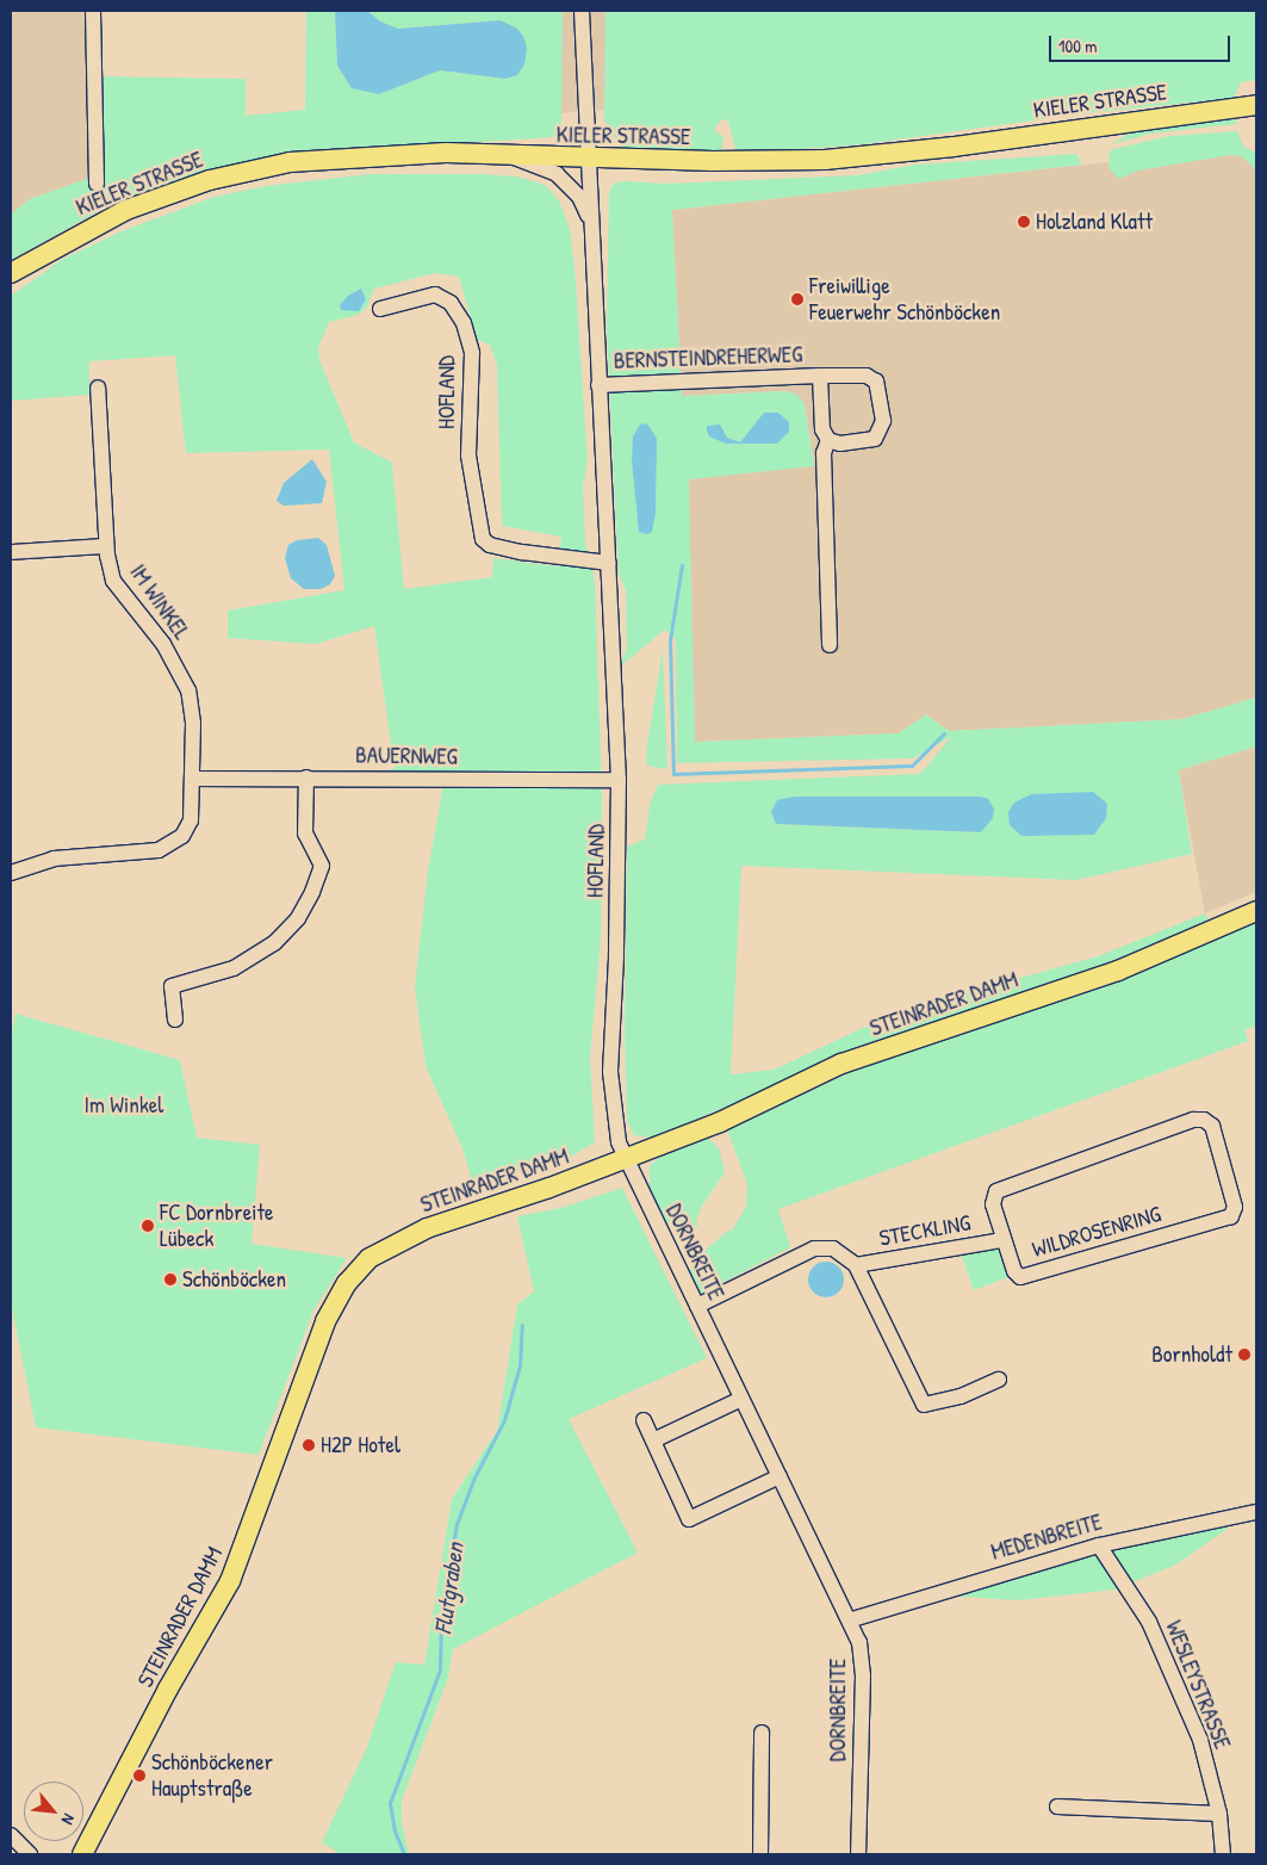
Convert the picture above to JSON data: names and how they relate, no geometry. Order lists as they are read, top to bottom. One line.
{"streets":{"main road":["KIELER STRASSE","STEINRADER DAMM"],"street":["BERNSTEINDREHERWEG","HOFLAND","IM WINKEL","BAUERNWEG","STECKLING","WILDROSENRING","DORNBREITE","MEDENBREITE","WESLEYSTRASSE"]},"crossings":[["KIELER STRASSE","HOFLAND"],["BERNSTEINDREHERWEG","HOFLAND"],["HOFLAND","BAUERNWEG"],["HOFLAND","STEINRADER DAMM"],["HOFLAND","DORNBREITE"],["IM WINKEL","BAUERNWEG"],["STEINRADER DAMM","DORNBREITE"],["STECKLING","WILDROSENRING"],["DORNBREITE","MEDENBREITE"],["MEDENBREITE","WESLEYSTRASSE"]],"water":["Flutgraben"],"parks":["Im Winkel"],"places":["Holzland Klatt","Freiwillige Feuerwehr Schönböcken","FC Dornbreite Lübeck","Schönböcken","Bornholdt","H2P Hotel","Schönböckener Hauptstraße"],"scale_bar":"100 m","north":"bottom right"}
